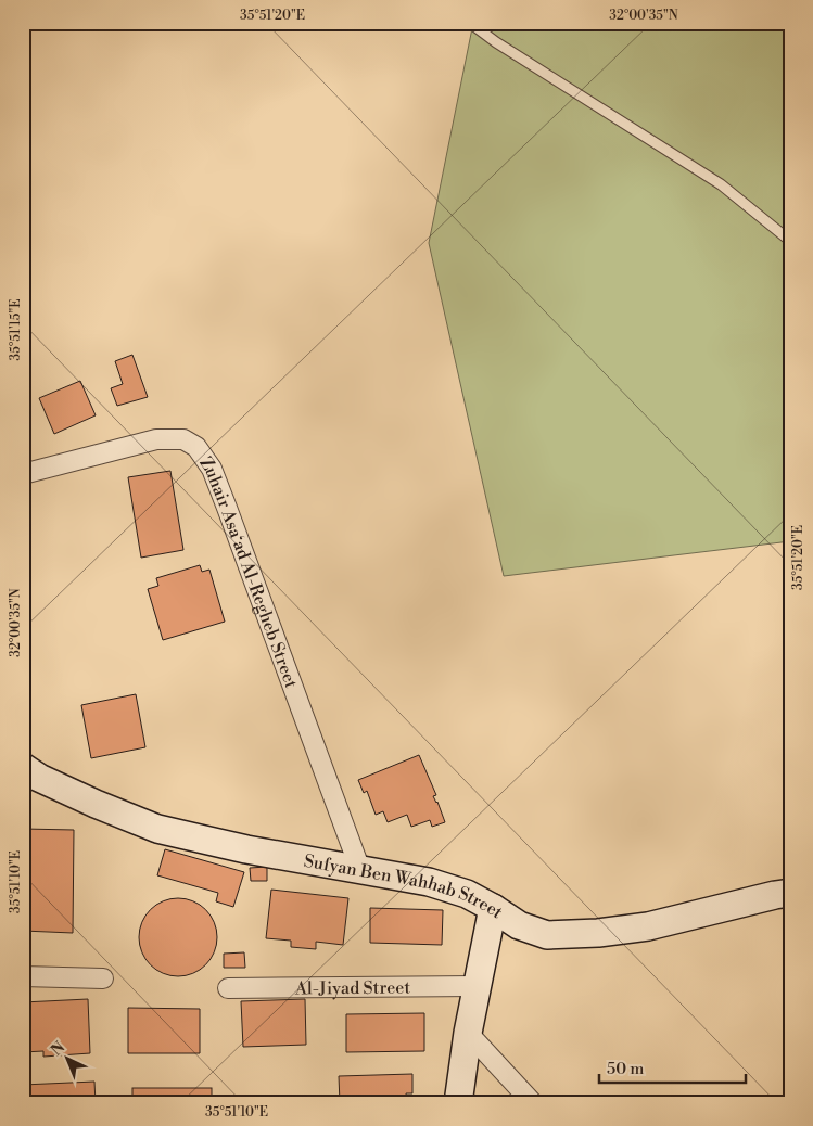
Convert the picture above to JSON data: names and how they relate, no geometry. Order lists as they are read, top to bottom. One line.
{"streets":{"street":["Zuhair Asa‘ad Al-Regheb Street","Sufyan Ben Wahhab Street","Al-Jiyad Street"]},"crossings":[["Zuhair Asa‘ad Al-Regheb Street","Sufyan Ben Wahhab Street"]],"scale_bar":"50 m","north":"top left","coordinates":["35°51'20\"E","32°00'35\"N","35°51'15\"E","35°51'10\"E"]}
